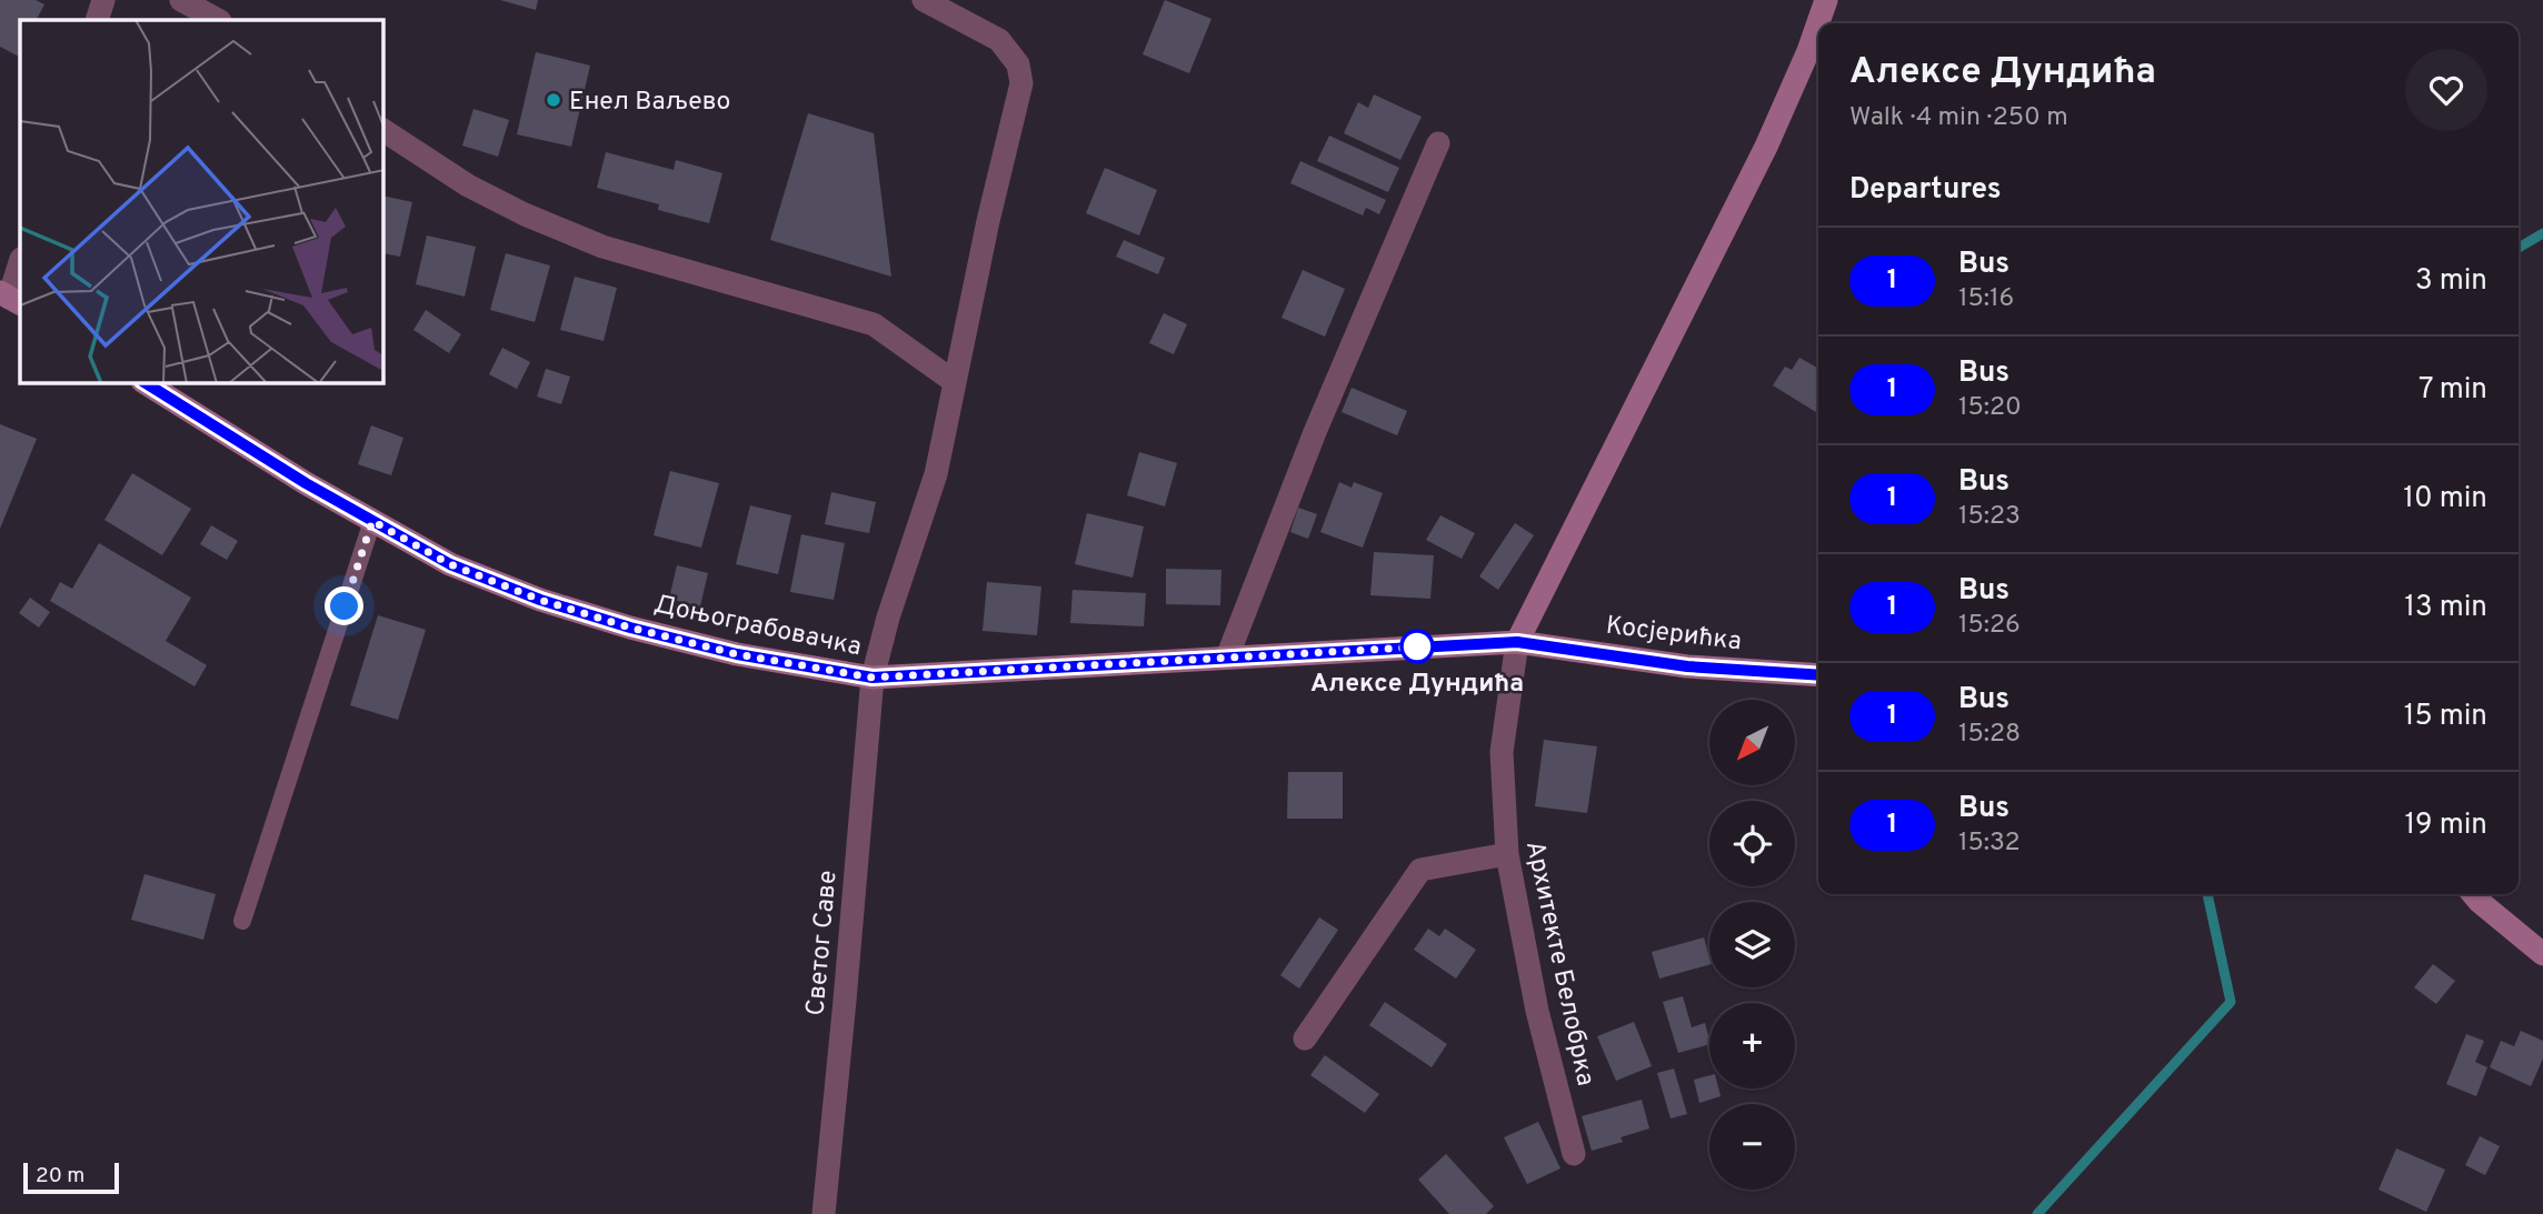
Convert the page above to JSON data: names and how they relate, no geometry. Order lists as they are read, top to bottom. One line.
{"streets":{"street":["Доњограбовачка","Косјерићка","Светог Саве","Архитекте Белобрка"]},"crossings":[["Доњограбовачка","Косјерићка"],["Доњограбовачка","Светог Саве"],["Доњограбовачка","Архитекте Белобрка"],["Косјерићка","Архитекте Белобрка"]],"places":["Енел Ваљево","Алексе Дундића"],"lines":["bus line 1"],"scale_bar":"20 m","north":"bottom left","page":{"heading":[["Алексе Дундића","Walk · 4 min · 250 m"],"Departures"],"list":[{"mark":"1","name":"Bus","note":"15:16","value":"3 min"},{"mark":"1","name":"Bus","note":"15:20","value":"7 min"},{"mark":"1","name":"Bus","note":"15:23","value":"10 min"},{"mark":"1","name":"Bus","note":"15:26","value":"13 min"},{"mark":"1","name":"Bus","note":"15:28","value":"15 min"},{"mark":"1","name":"Bus","note":"15:32","value":"19 min"}],"map_buttons":["+","−"],"scale":"20 m"}}
